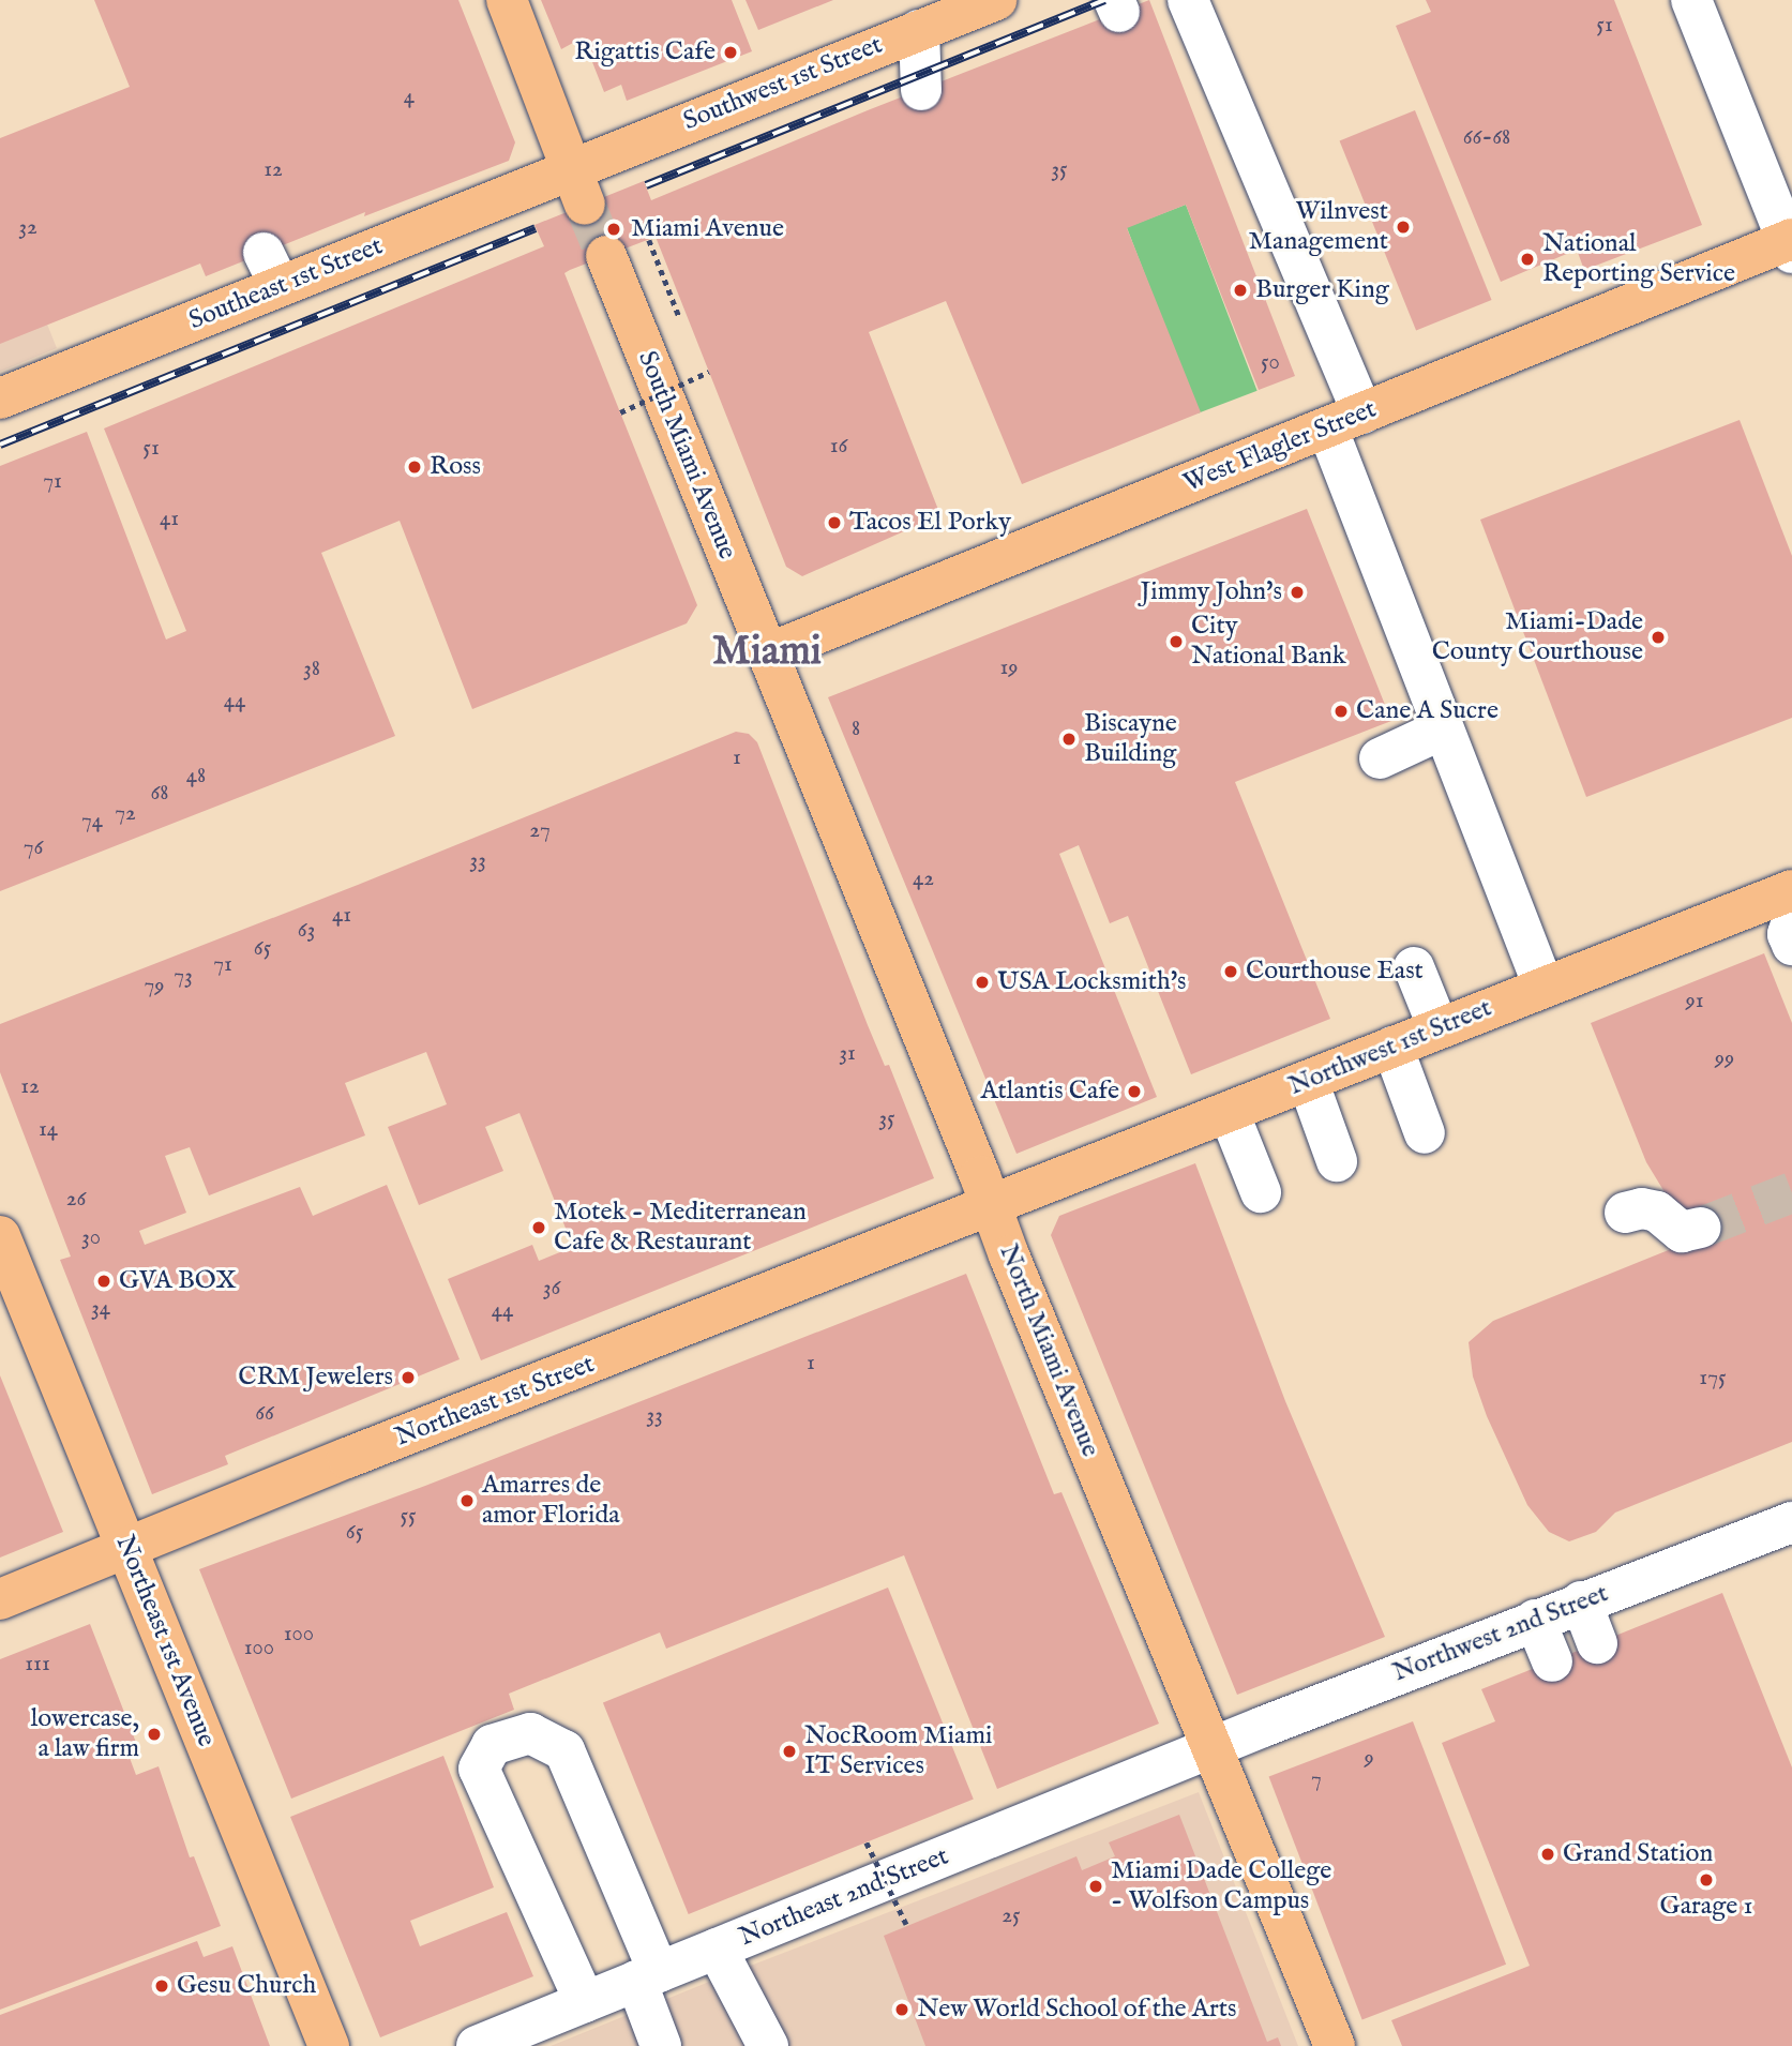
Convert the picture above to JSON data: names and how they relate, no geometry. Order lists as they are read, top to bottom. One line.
{"streets":{"main road":["Southwest 1st Street","Southeast 1st Street","West Flagler Street","South Miami Avenue","Northwest 1st Street","North Miami Avenue","Northeast 1st Street","Northeast 1st Avenue"],"street":["Northwest 2nd Street","Northeast 2nd Street"]},"crossings":[["Southwest 1st Street","Southeast 1st Street"],["West Flagler Street","South Miami Avenue"],["West Flagler Street","North Miami Avenue"],["South Miami Avenue","North Miami Avenue"],["Northwest 1st Street","North Miami Avenue"],["Northwest 1st Street","Northeast 1st Street"],["North Miami Avenue","Northeast 1st Street"],["North Miami Avenue","Northwest 2nd Street"],["North Miami Avenue","Northeast 2nd Street"],["Northeast 1st Street","Northeast 1st Avenue"],["Northwest 2nd Street","Northeast 2nd Street"]],"districts":["Miami"],"places":["Rigattis Cafe","Wilnvest Management","Miami Avenue","National Reporting Service","Burger King","Ross","Tacos El Porky","Jimmy John's","Miami-Dade County Courthouse","City National Bank","Cane A Sucre","Biscayne Building","Courthouse East","USA Locksmith's","Atlantis Cafe","Motek - Mediterranean Cafe & Restaurant","GVA BOX","CRM Jewelers","Amarres de amor Florida","lowercase, a law firm","NocRoom Miami IT Services","Grand Station","Garage 1","Miami Dade College - Wolfson Campus","Gesu Church","New World School of the Arts"],"house_numbers":["51","4","66-68","12","35","32","50","16","51","71","41","19","38","44","8","1","48","68","72","74","27","76","33","42","41","63","65","71","73","79","91","31","99","12","35","14","26","30","36","34","44","1","175","66","33","55","65","100","100","111","9","7","25"]}
